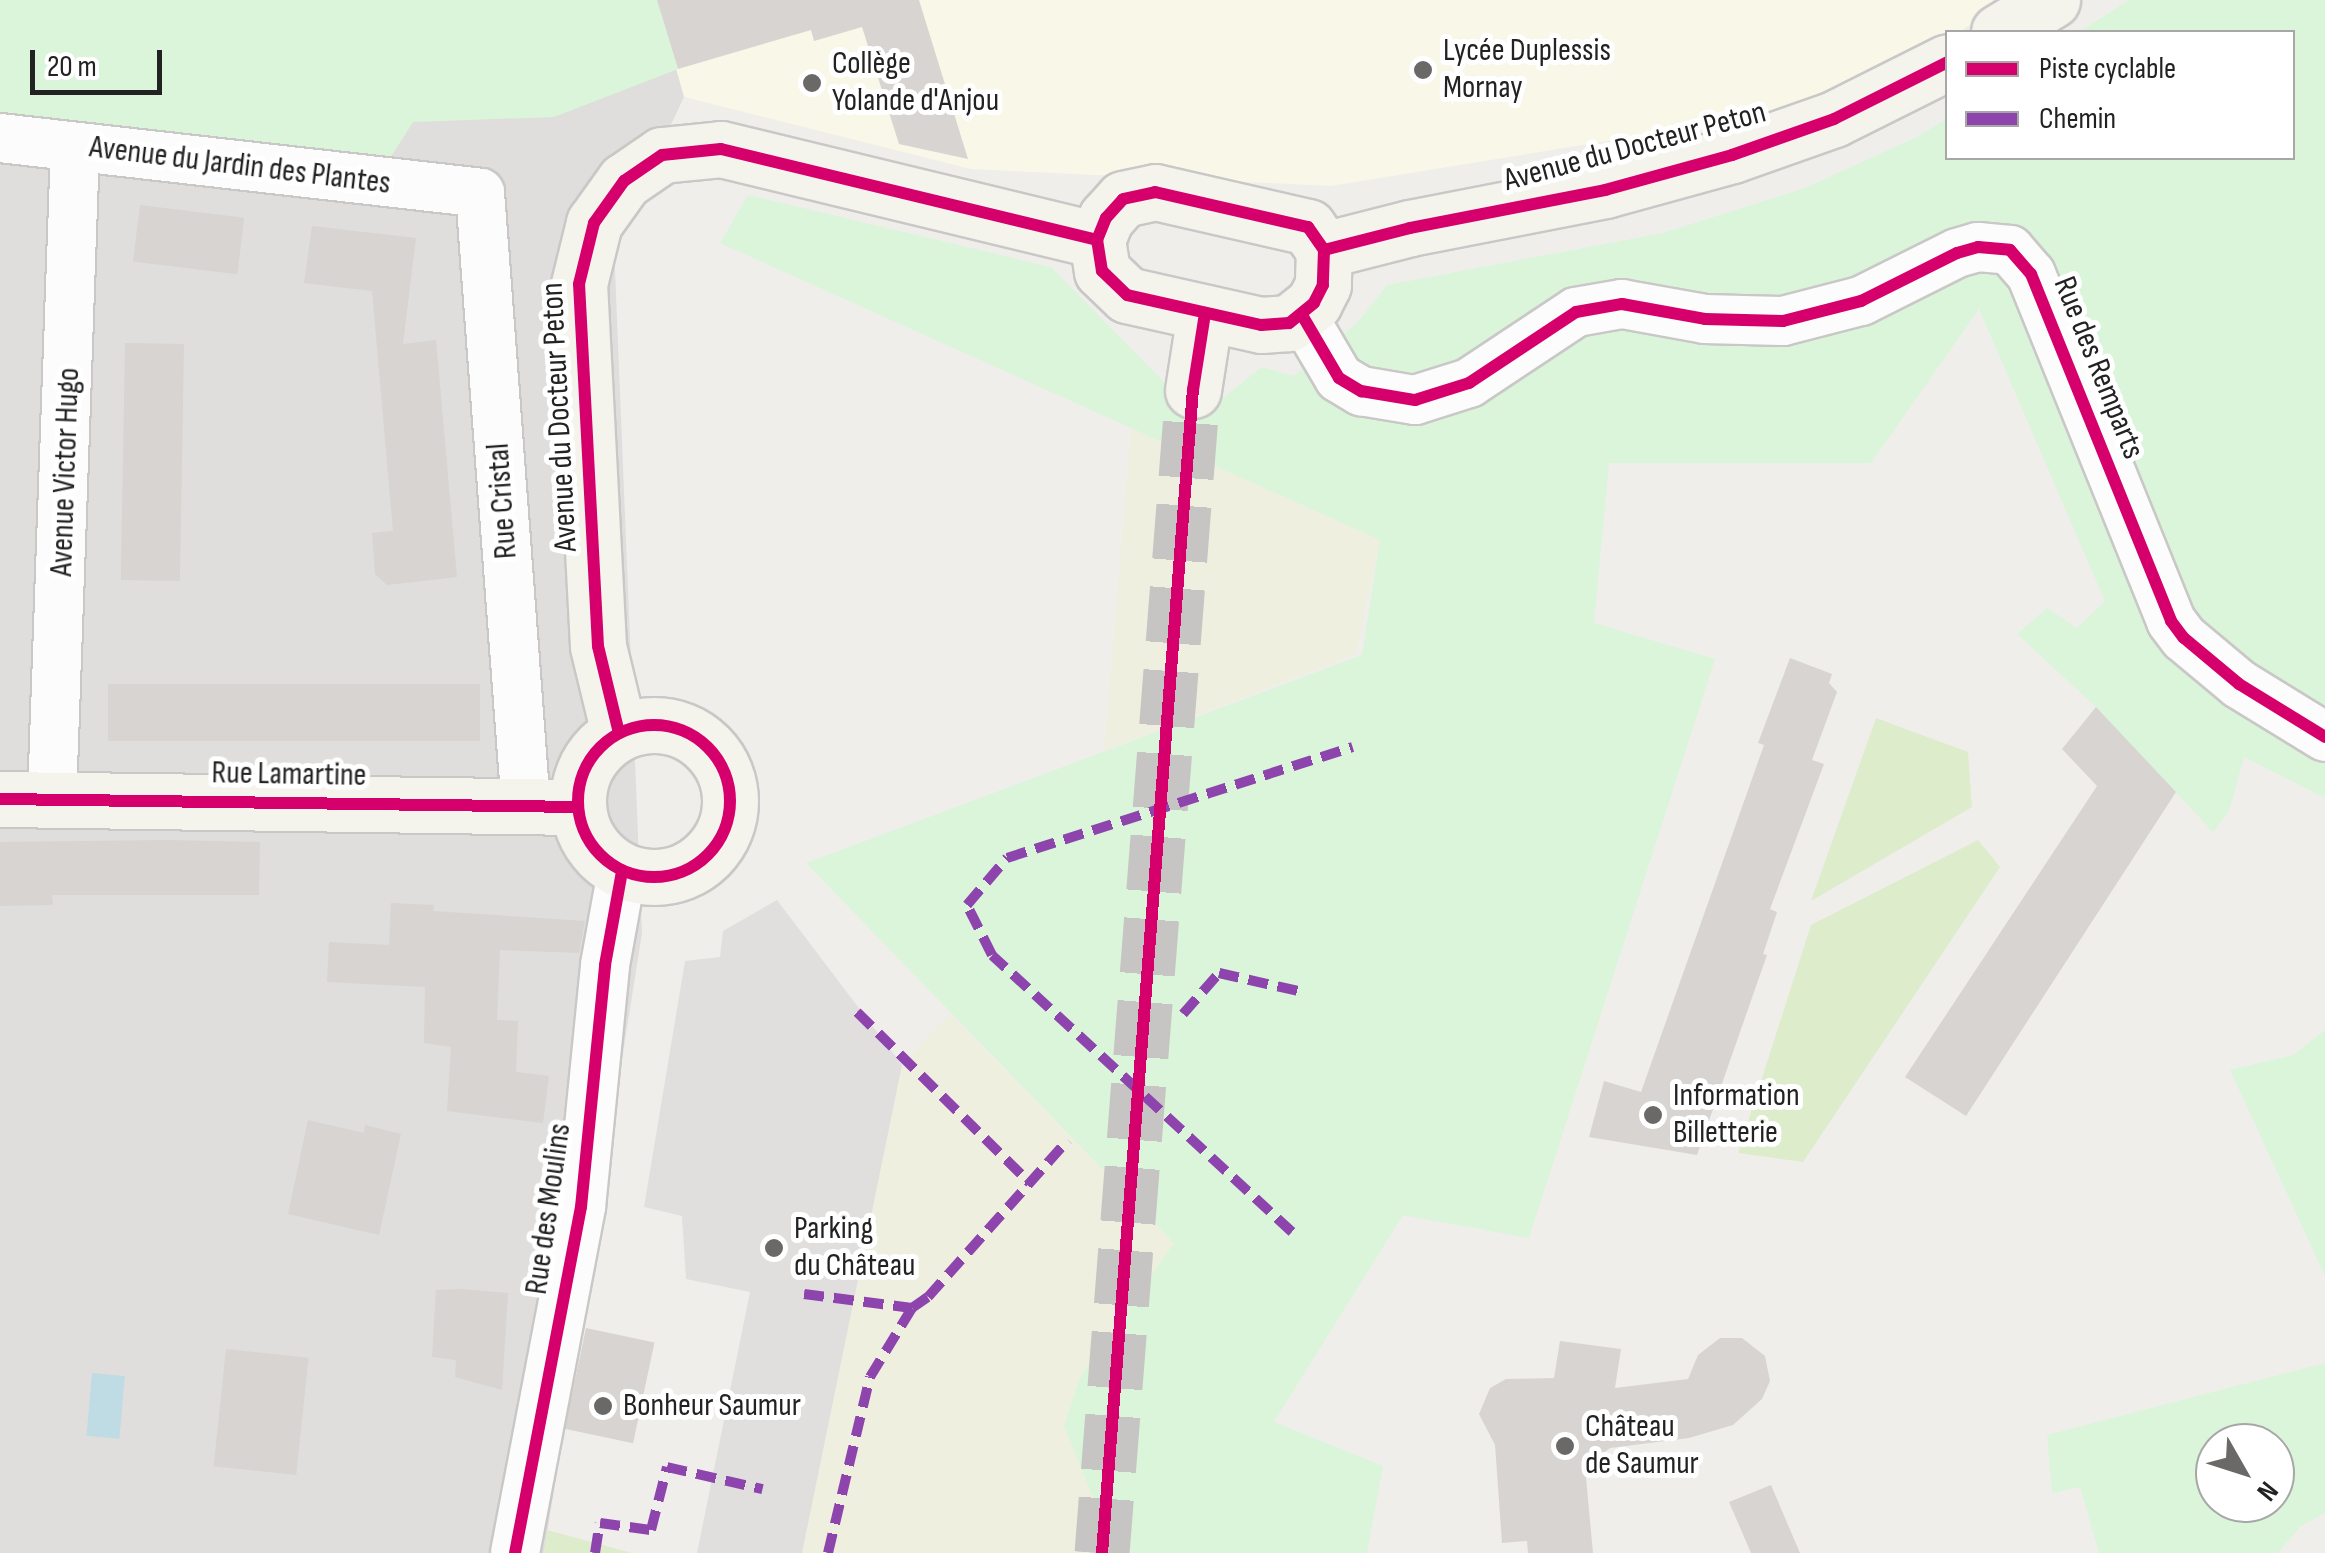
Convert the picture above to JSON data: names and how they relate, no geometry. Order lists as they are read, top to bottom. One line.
{"streets":{"street":["Avenue du Docteur Peton","Avenue du Jardin des Plantes","Rue des Remparts","Avenue Victor Hugo","Rue Cristal","Rue Lamartine","Rue des Moulins"]},"crossings":[["Avenue du Docteur Peton","Rue Cristal"],["Avenue du Docteur Peton","Rue Lamartine"],["Avenue du Docteur Peton","Rue des Moulins"],["Avenue du Jardin des Plantes","Avenue Victor Hugo"],["Avenue du Jardin des Plantes","Rue Cristal"],["Avenue Victor Hugo","Rue Lamartine"],["Rue Cristal","Rue Lamartine"],["Rue Cristal","Rue des Moulins"],["Rue Lamartine","Rue des Moulins"]],"places":["Lycée Duplessis Mornay","Collège Yolande d'Anjou","Information Billetterie","Parking du Château","Bonheur Saumur","Château de Saumur"],"legend":["Piste cyclable","Chemin"],"scale_bar":"20 m","north":"bottom right"}
